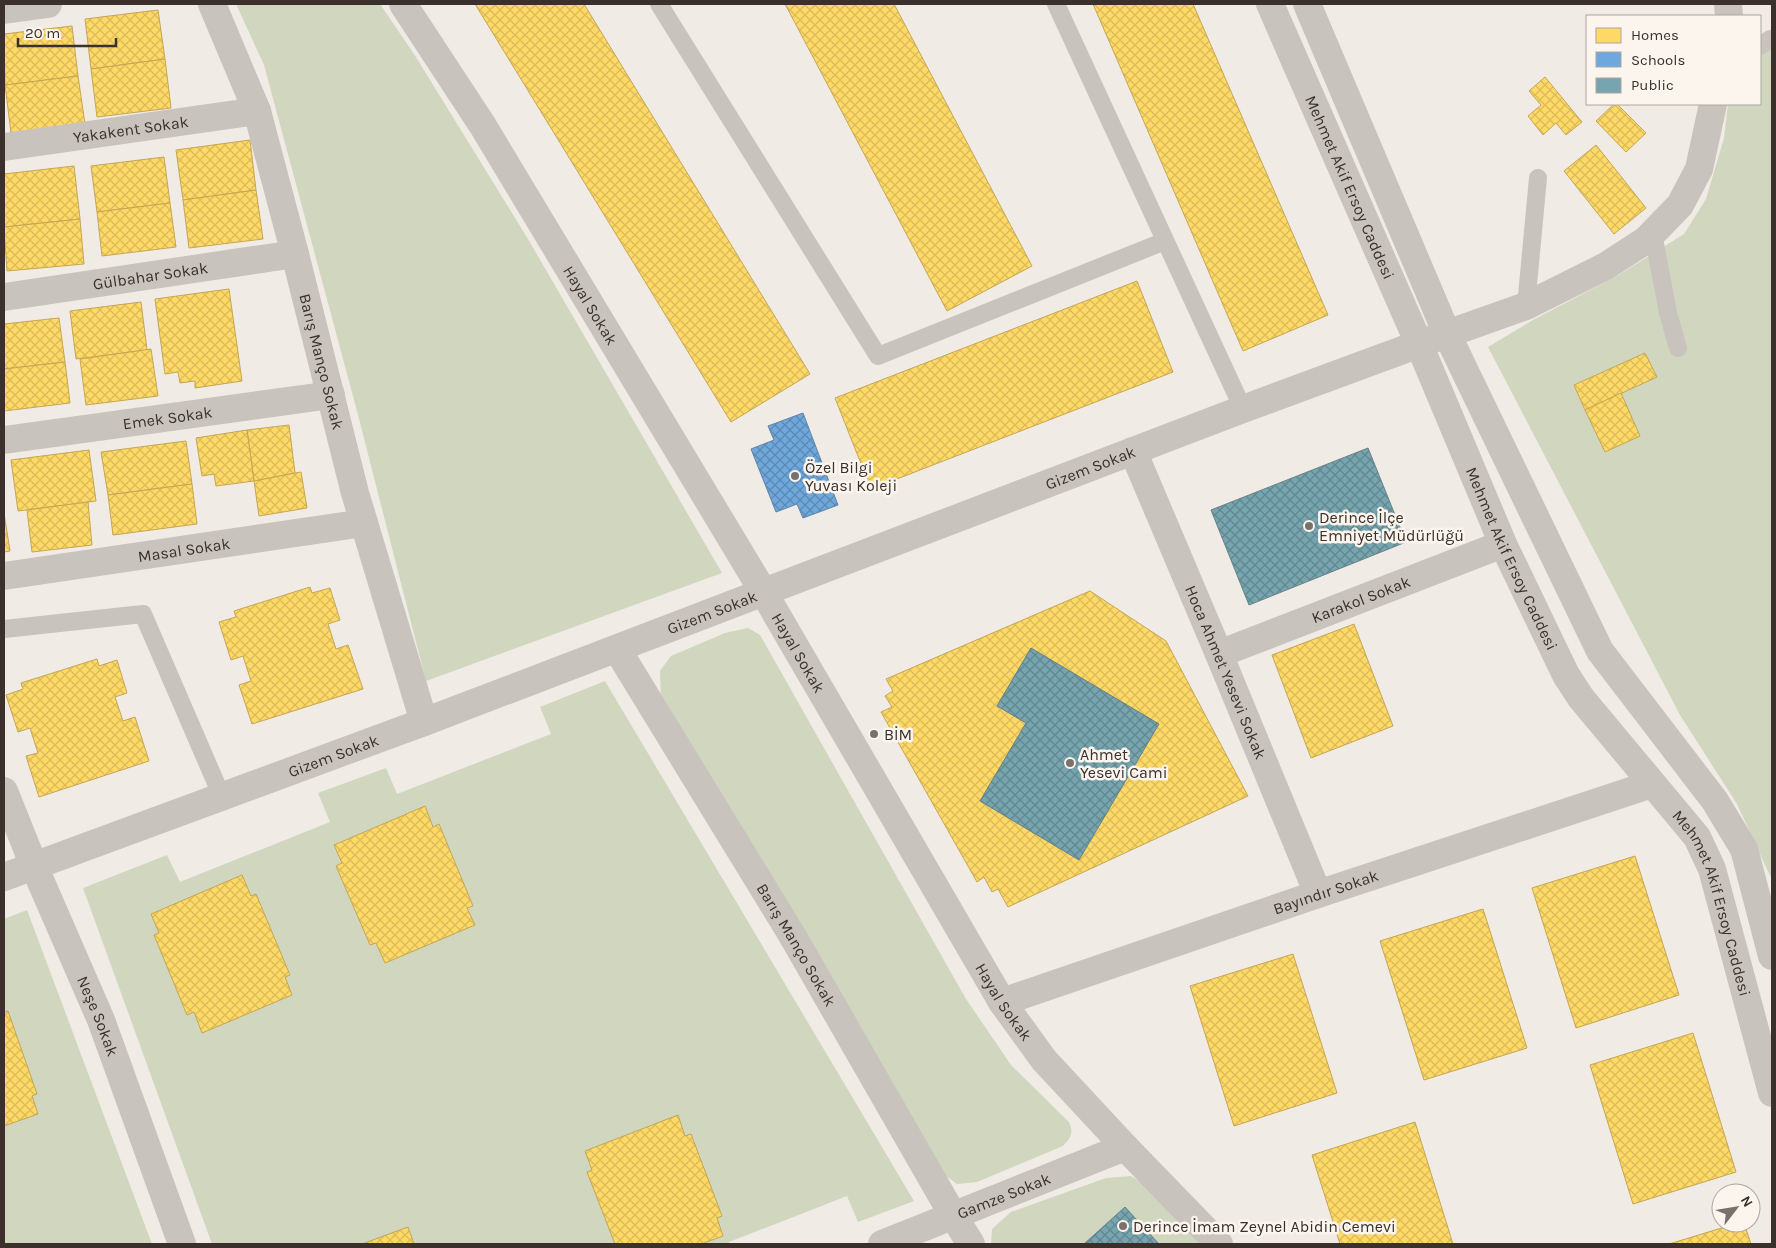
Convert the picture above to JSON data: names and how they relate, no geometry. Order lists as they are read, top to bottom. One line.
{"streets":{"street":["Yakakent Sokak","Mehmet Akif Ersoy Caddesi","Gülbahar Sokak","Hayal Sokak","Barış Manço Sokak","Emek Sokak","Gizem Sokak","Masal Sokak","Karakol Sokak","Hoca Ahmet Yesevi Sokak","Bayındır Sokak","Neşe Sokak","Gamze Sokak"]},"crossings":[["Yakakent Sokak","Barış Manço Sokak"],["Mehmet Akif Ersoy Caddesi","Gizem Sokak"],["Mehmet Akif Ersoy Caddesi","Karakol Sokak"],["Mehmet Akif Ersoy Caddesi","Bayındır Sokak"],["Gülbahar Sokak","Barış Manço Sokak"],["Hayal Sokak","Gizem Sokak"],["Hayal Sokak","Bayındır Sokak"],["Hayal Sokak","Gamze Sokak"],["Barış Manço Sokak","Emek Sokak"],["Barış Manço Sokak","Gizem Sokak"],["Barış Manço Sokak","Masal Sokak"],["Barış Manço Sokak","Gamze Sokak"],["Gizem Sokak","Hoca Ahmet Yesevi Sokak"],["Gizem Sokak","Neşe Sokak"],["Karakol Sokak","Hoca Ahmet Yesevi Sokak"],["Hoca Ahmet Yesevi Sokak","Bayındır Sokak"]],"places":["Özel Bilgi Yuvası Koleji","Derince İlçe Emniyet Müdürlüğü","BİM","Ahmet Yesevi Cami","Derince İmam Zeynel Abidin Cemevi"],"legend":["Homes","Schools","Public"],"scale_bar":"20 m","north":"top right"}
